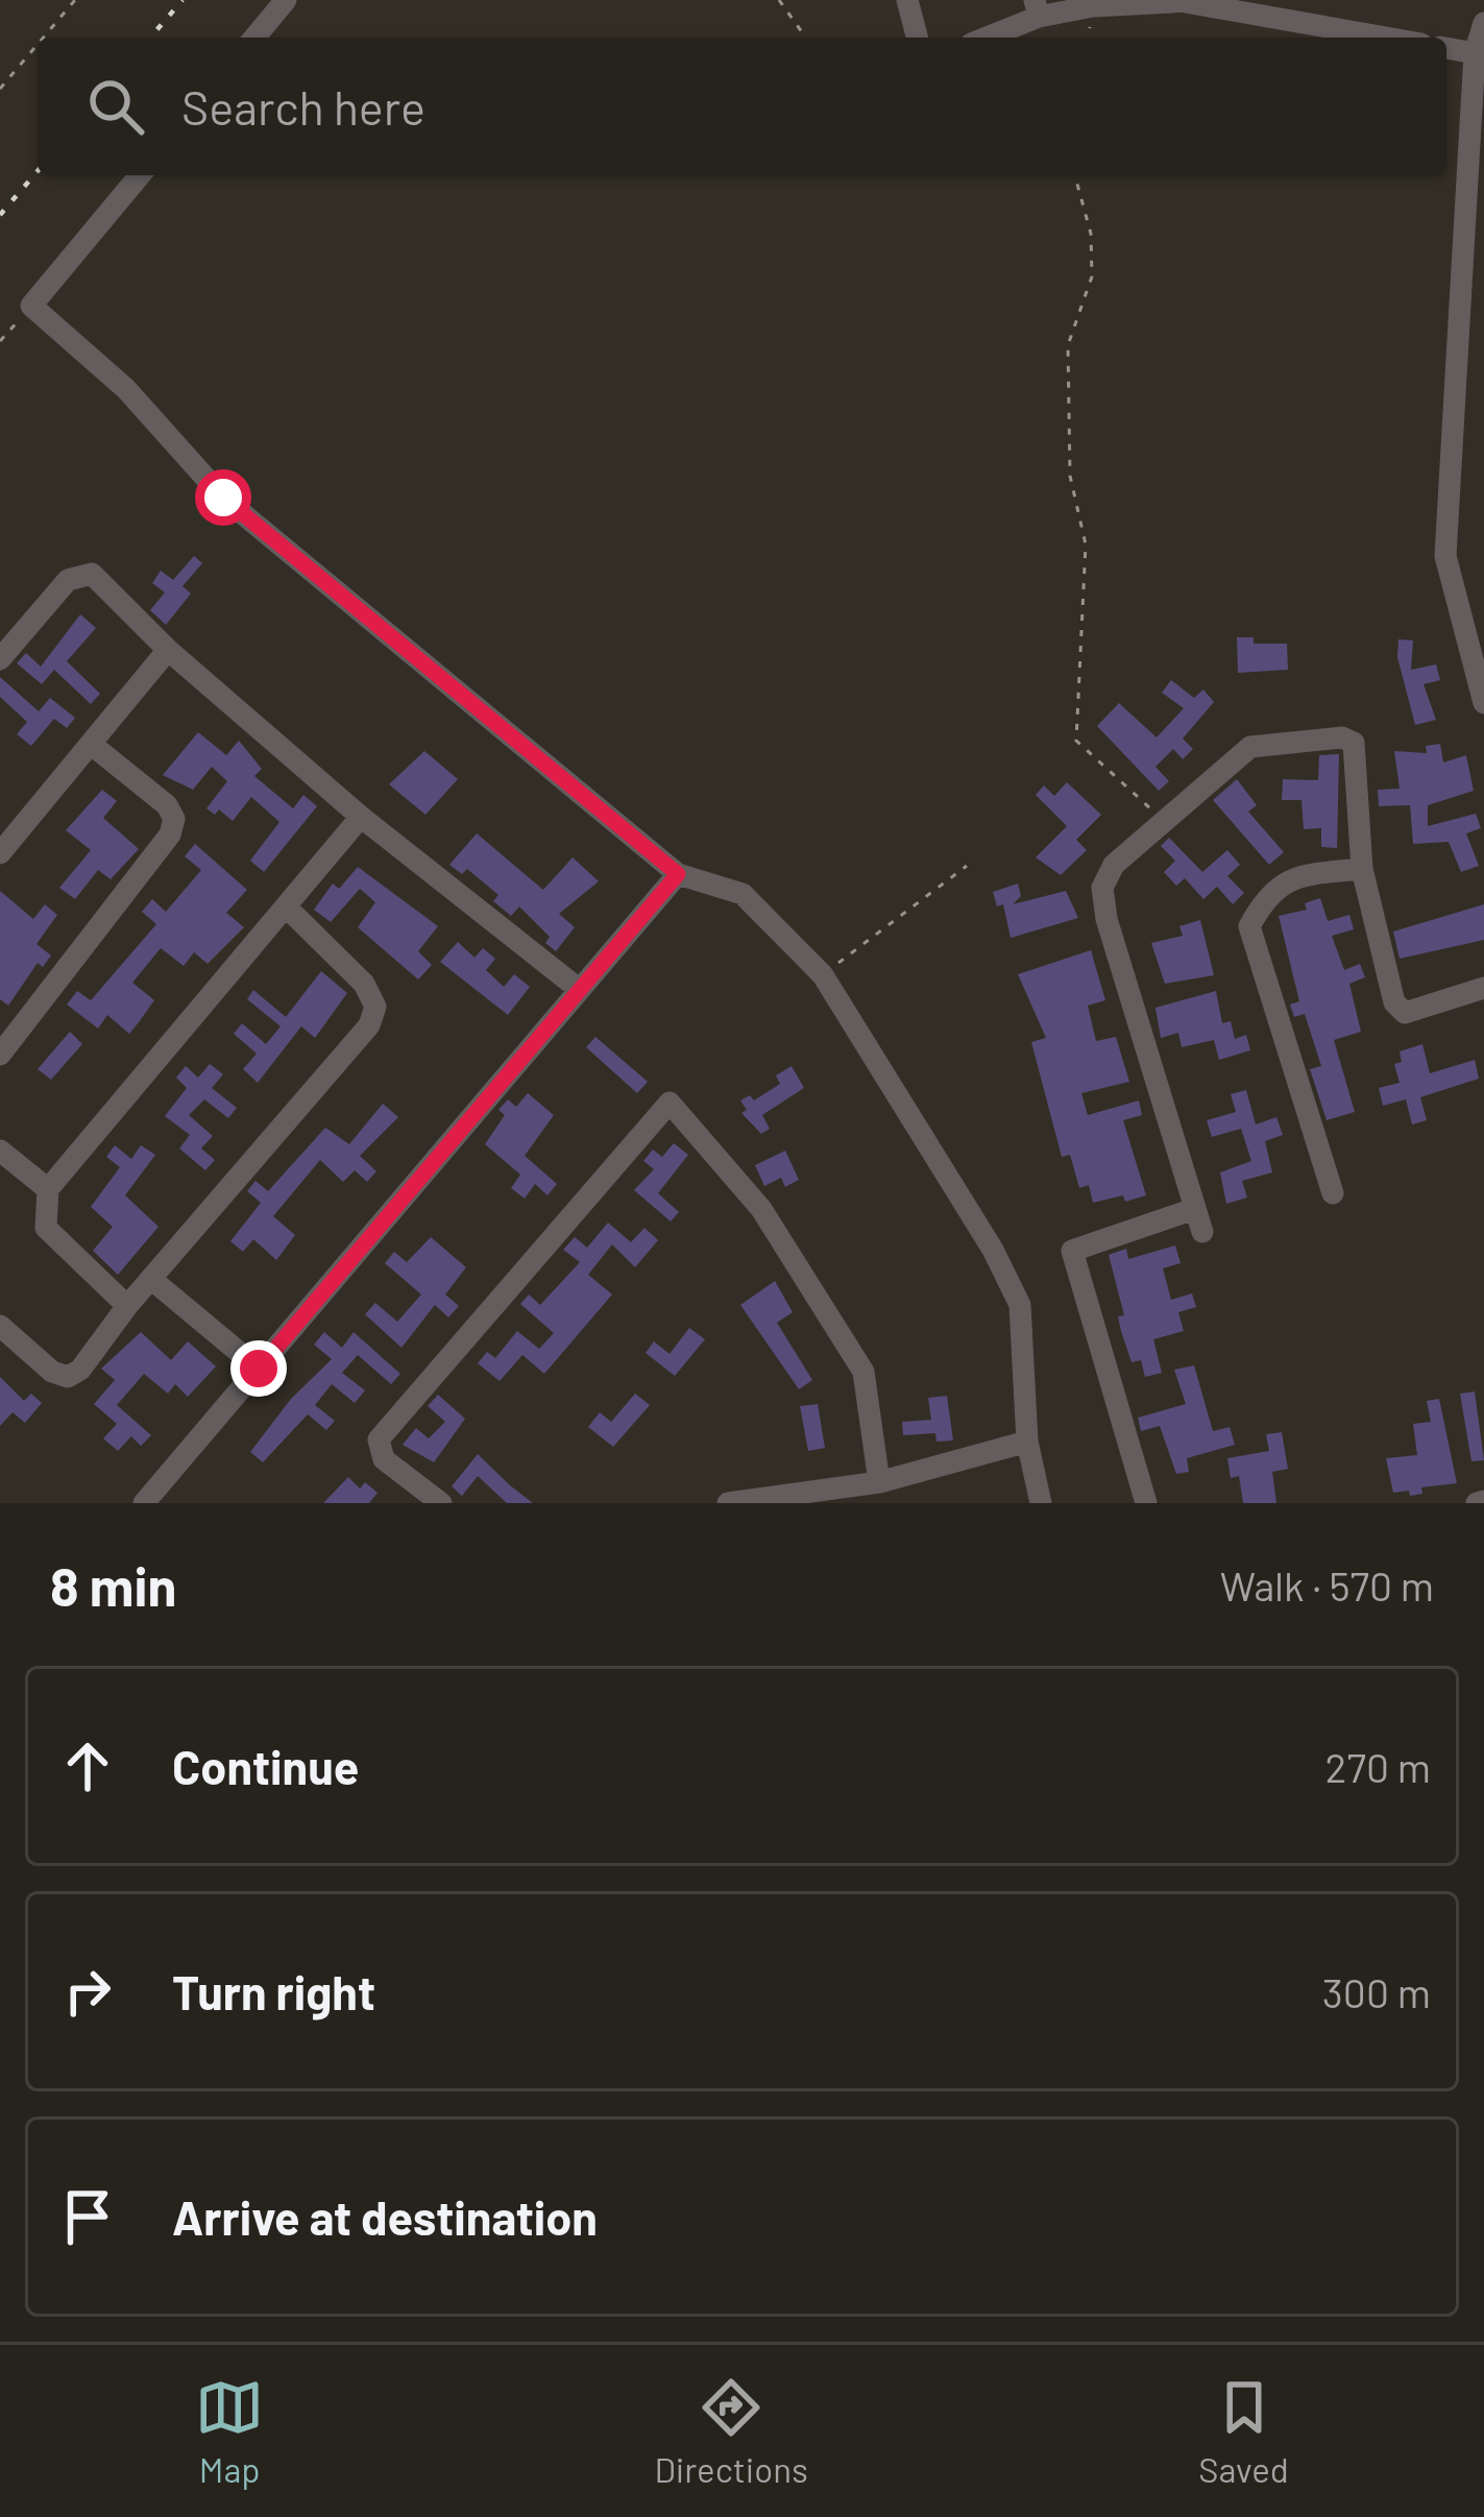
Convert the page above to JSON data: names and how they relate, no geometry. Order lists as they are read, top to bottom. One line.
{"page":{"search":"Search here","heading":["8 min","Walk · 570 m"],"list":[["Continue","270 m"],["Turn right","300 m"],"Arrive at destination"],"nav":["Map","Directions","Saved"]}}
